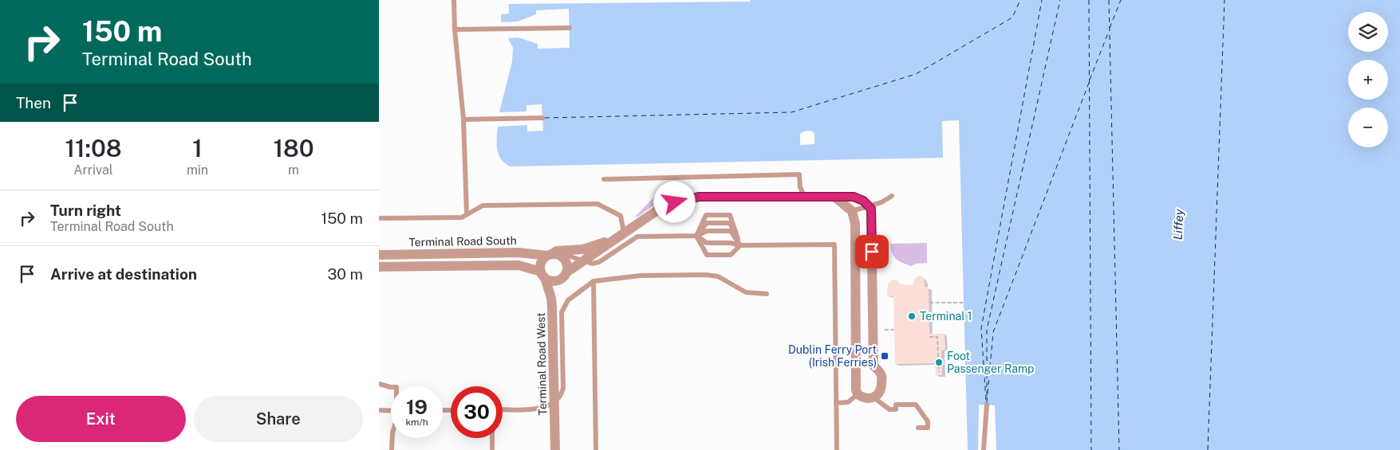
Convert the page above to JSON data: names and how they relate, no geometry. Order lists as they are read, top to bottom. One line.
{"streets":{"street":["Terminal Road South","Terminal Road West"]},"crossings":[["Terminal Road South","Terminal Road West"]],"water":["Liffey"],"places":{"other":["Terminal 1","Foot Passenger Ramp"],"transit":["Dublin Ferry Port (Irish Ferries)"]},"page":{"turn":["150 m","Terminal Road South"],"map_buttons":["+","−"],"then":"Then","eta":["11:08","Arrival","1","min","180","m"],"list":[{"name":"Turn right","note":"Terminal Road South","value":"150 m"},{"name":"Arrive at destination","value":"30 m"}],"speed":"19 km/h","limit":"30","buttons":["Exit","Share"]}}
